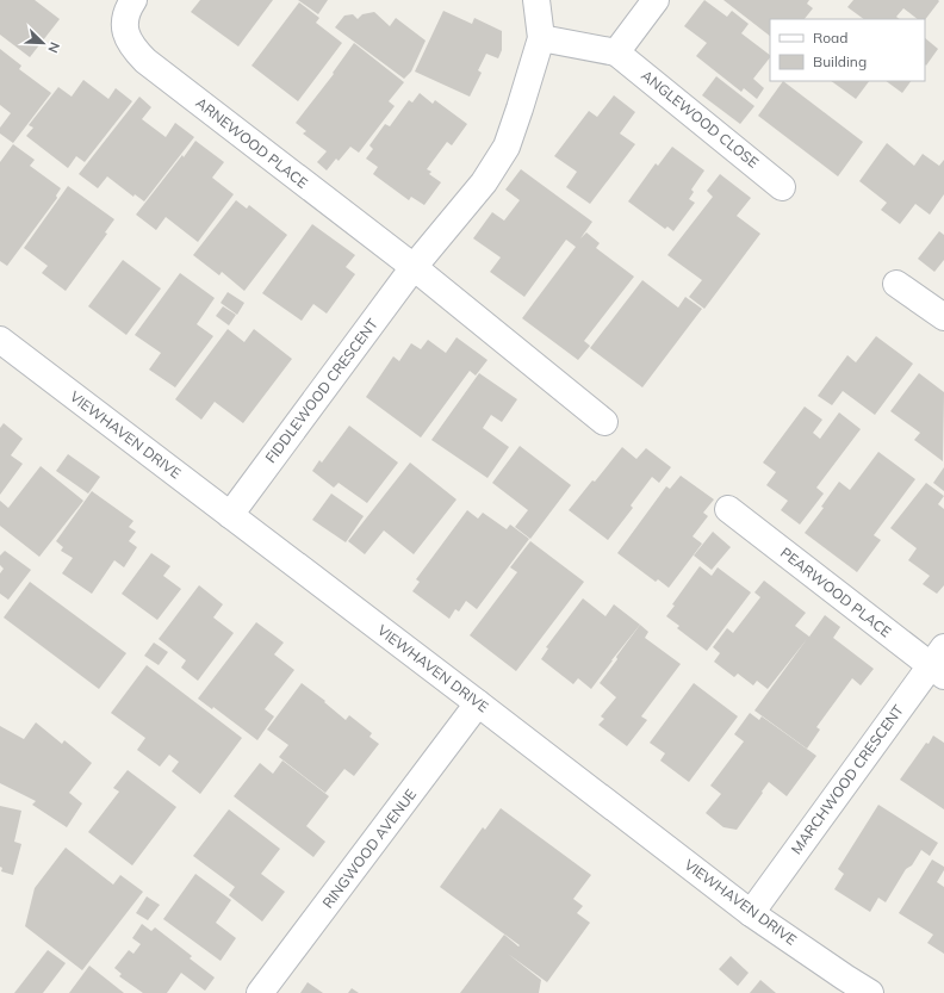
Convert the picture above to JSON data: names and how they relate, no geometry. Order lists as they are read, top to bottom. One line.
{"streets":{"street":["ANGLEWOOD CLOSE","ARNEWOOD PLACE","FIDDLEWOOD CRESCENT","VIEWHAVEN DRIVE","PEARWOOD PLACE","MARCHWOOD CRESCENT","RINGWOOD AVENUE"]},"crossings":[["ANGLEWOOD CLOSE","FIDDLEWOOD CRESCENT"],["ARNEWOOD PLACE","FIDDLEWOOD CRESCENT"],["FIDDLEWOOD CRESCENT","VIEWHAVEN DRIVE"],["VIEWHAVEN DRIVE","MARCHWOOD CRESCENT"],["VIEWHAVEN DRIVE","RINGWOOD AVENUE"],["PEARWOOD PLACE","MARCHWOOD CRESCENT"]],"legend":["Road","Building"],"north":"bottom right"}
